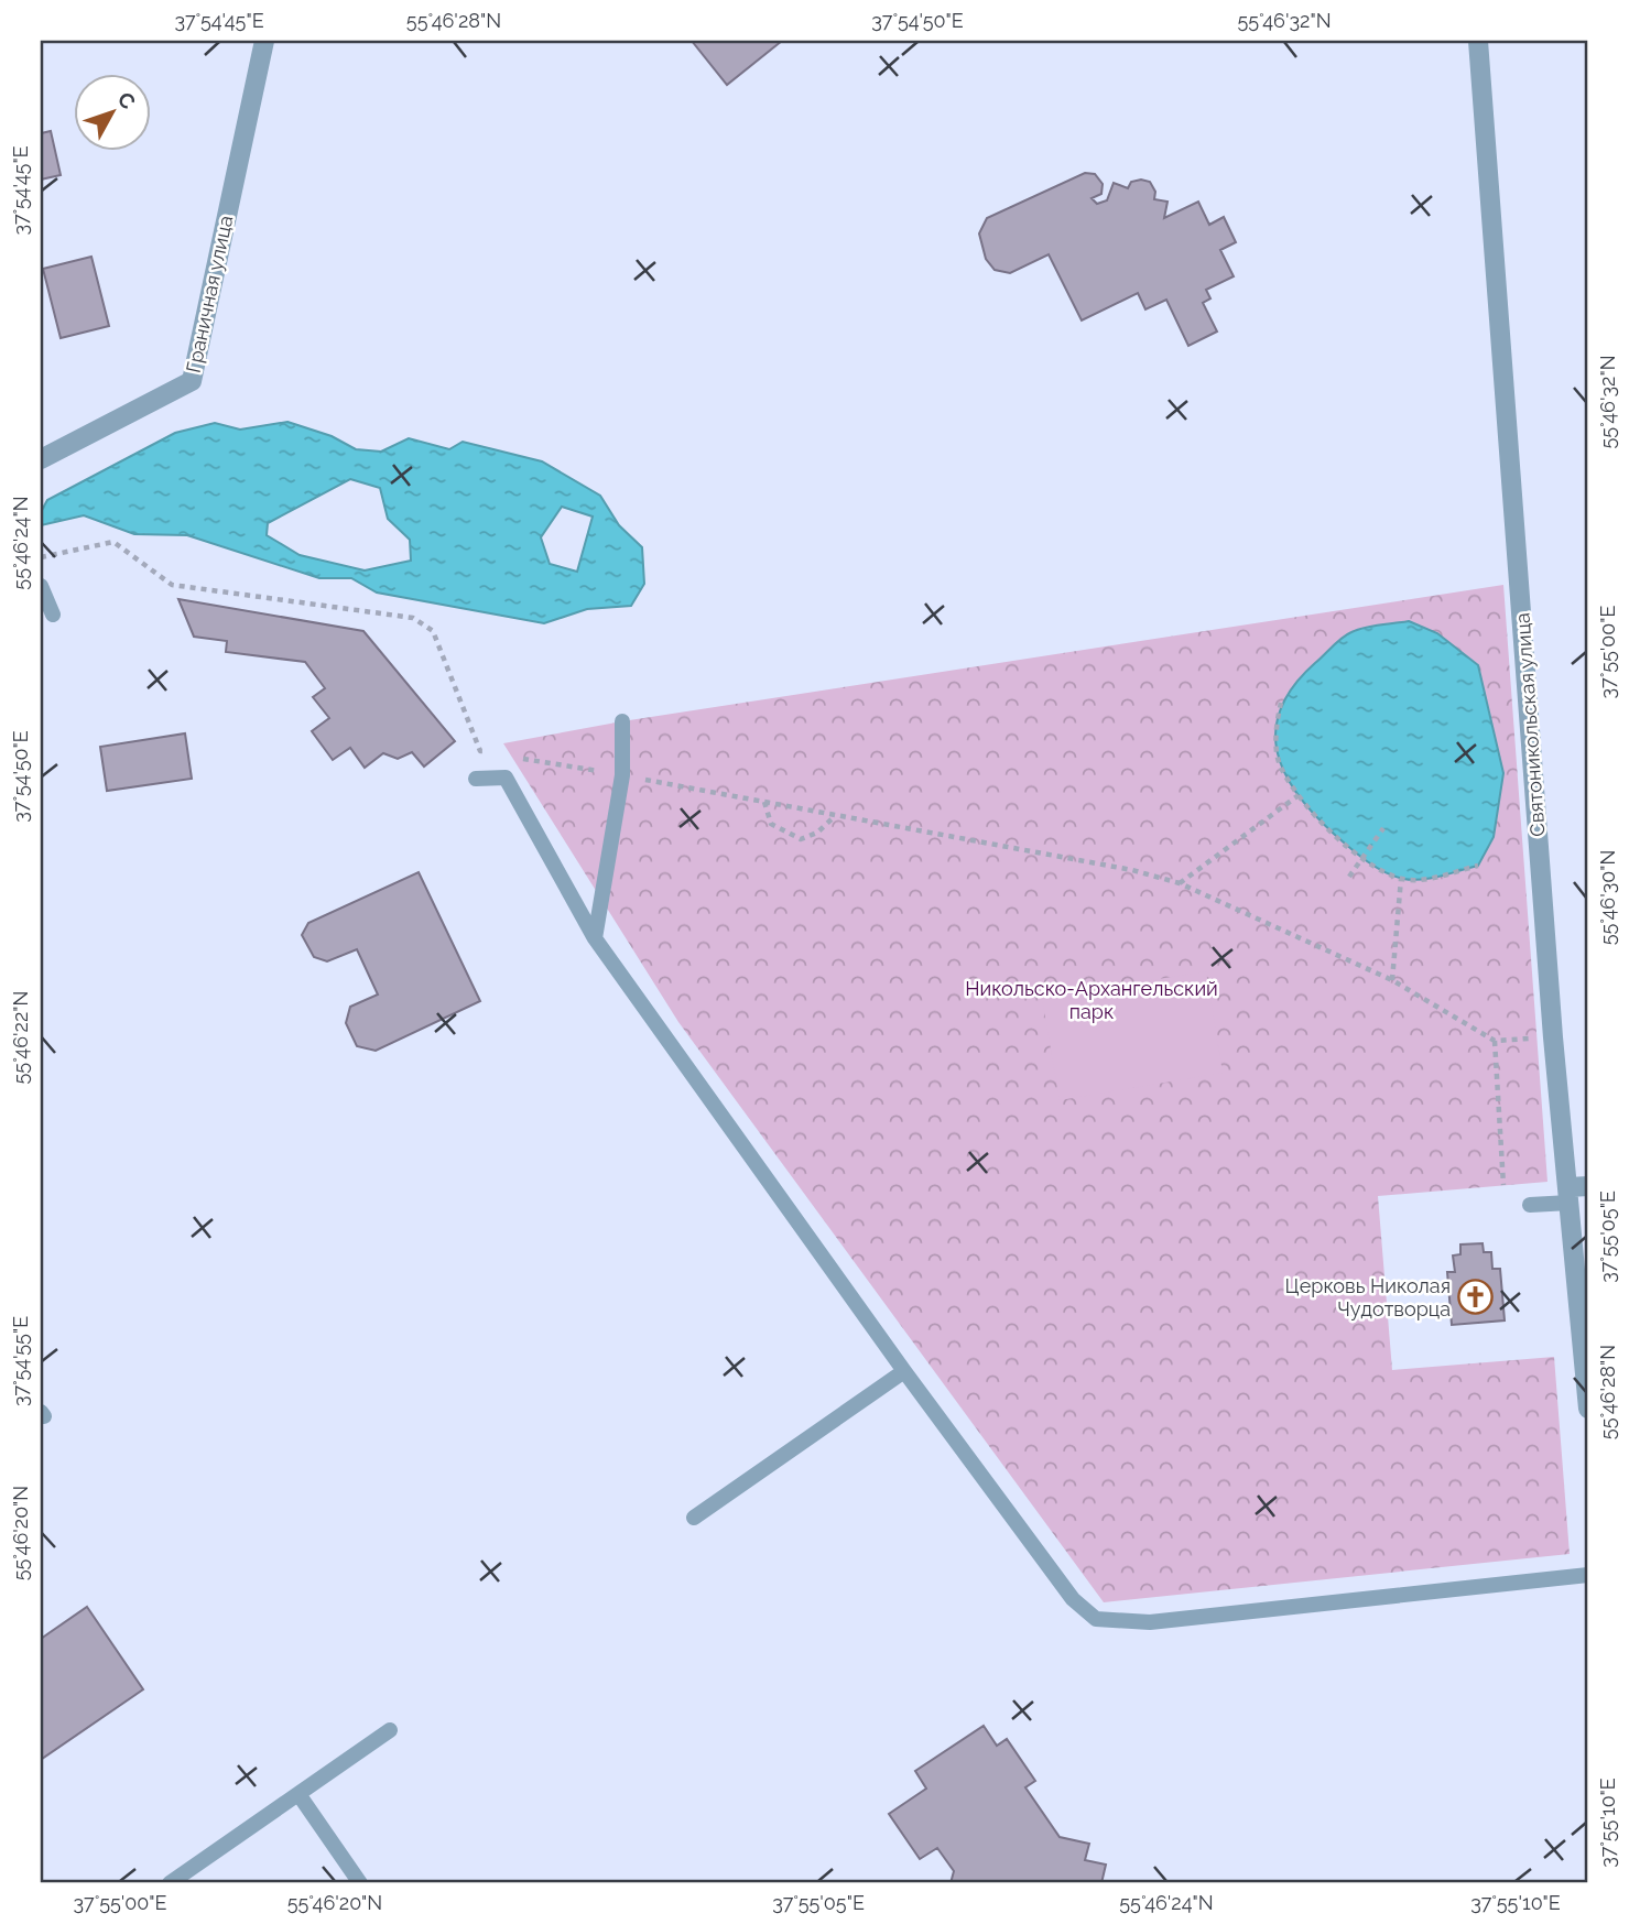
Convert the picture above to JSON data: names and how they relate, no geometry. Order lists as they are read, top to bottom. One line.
{"streets":{"street":["Граничная улица","Святоникольская улица"]},"parks":["Никольско-Архангельский парк"],"places":{"church":["Церковь Николая Чудотворца"]},"north":"top right","coordinates":["37°54'45\"E","55°46'28\"N","37°54'50\"E","55°46'32\"N","55°46'24\"N","37°55'00\"E","55°46'30\"N","55°46'22\"N","37°55'05\"E","37°54'55\"E","55°46'20\"N","37°55'10\"E"]}
